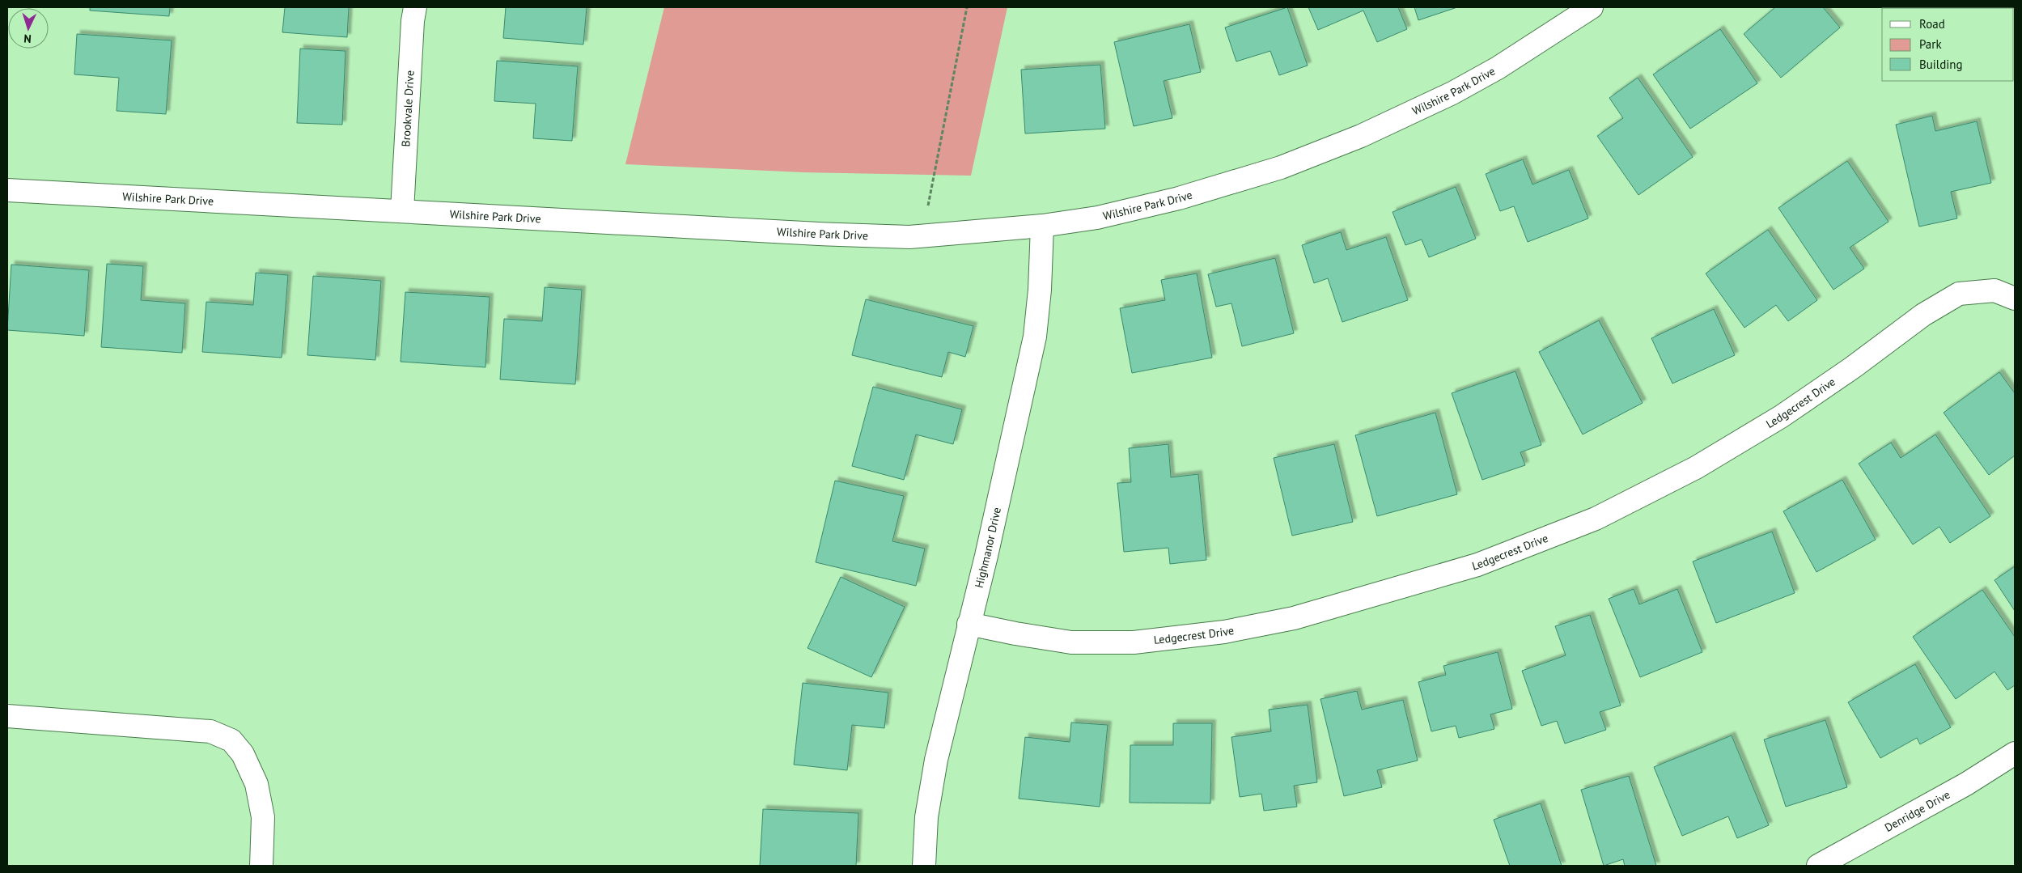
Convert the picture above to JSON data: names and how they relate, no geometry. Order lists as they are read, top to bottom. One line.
{"streets":{"street":["Wilshire Park Drive","Brookvale Drive","Ledgecrest Drive","Highmanor Drive","Denridge Drive"]},"crossings":[["Wilshire Park Drive","Brookvale Drive"],["Wilshire Park Drive","Highmanor Drive"],["Ledgecrest Drive","Highmanor Drive"]],"legend":["Road","Park","Building"],"north":"bottom"}
